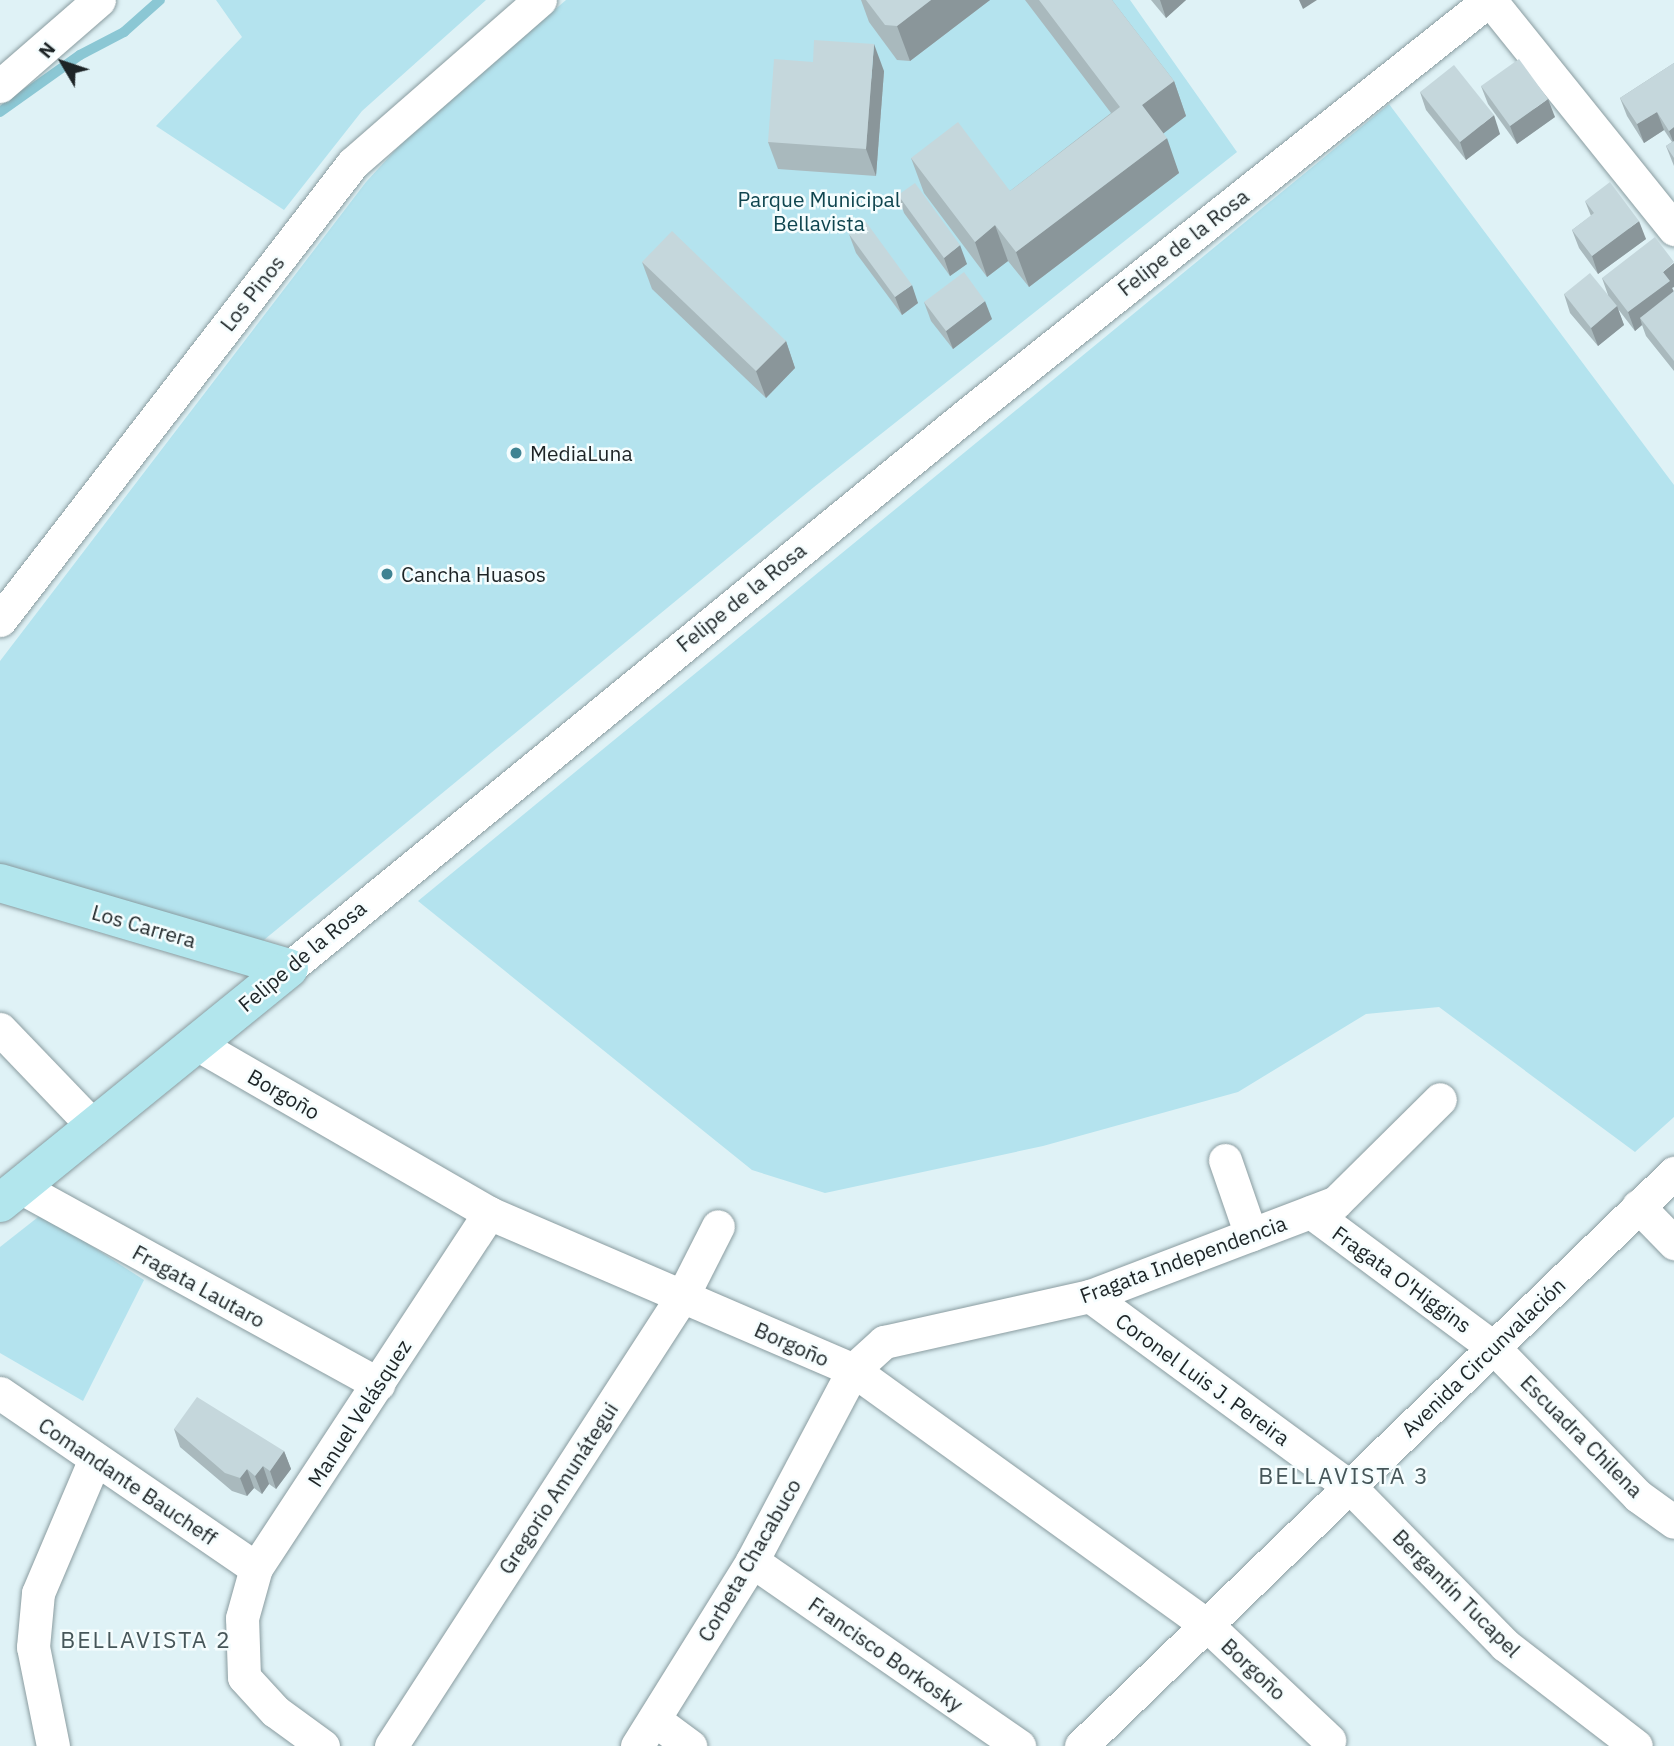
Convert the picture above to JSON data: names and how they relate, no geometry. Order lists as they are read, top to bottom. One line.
{"streets":{"street":["Felipe de la Rosa","Los Pinos","Los Carrera","Borgoño","Fragata Independencia","Fragata O'Higgins","Fragata Lautaro","Avenida Circunvalación","Coronel Luis J. Pereira","Manuel Velásquez","Escuadra Chilena","Comandante Baucheff","Gregorio Amunátegui","Corbeta Chacabuco","Bergantín Tucapel","Francisco Borkosky"]},"crossings":[["Felipe de la Rosa","Los Carrera"],["Felipe de la Rosa","Borgoño"],["Felipe de la Rosa","Fragata Lautaro"],["Borgoño","Fragata Independencia"],["Borgoño","Avenida Circunvalación"],["Borgoño","Manuel Velásquez"],["Borgoño","Gregorio Amunátegui"],["Borgoño","Corbeta Chacabuco"],["Fragata Independencia","Fragata O'Higgins"],["Fragata Independencia","Coronel Luis J. Pereira"],["Fragata Independencia","Corbeta Chacabuco"],["Fragata O'Higgins","Avenida Circunvalación"],["Fragata O'Higgins","Escuadra Chilena"],["Fragata Lautaro","Manuel Velásquez"],["Avenida Circunvalación","Coronel Luis J. Pereira"],["Avenida Circunvalación","Escuadra Chilena"],["Avenida Circunvalación","Bergantín Tucapel"],["Coronel Luis J. Pereira","Bergantín Tucapel"],["Manuel Velásquez","Comandante Baucheff"],["Corbeta Chacabuco","Francisco Borkosky"]],"districts":["BELLAVISTA 3","BELLAVISTA 2"],"parks":["Parque Municipal Bellavista"],"places":["MediaLuna","Cancha Huasos"],"north":"top left"}
